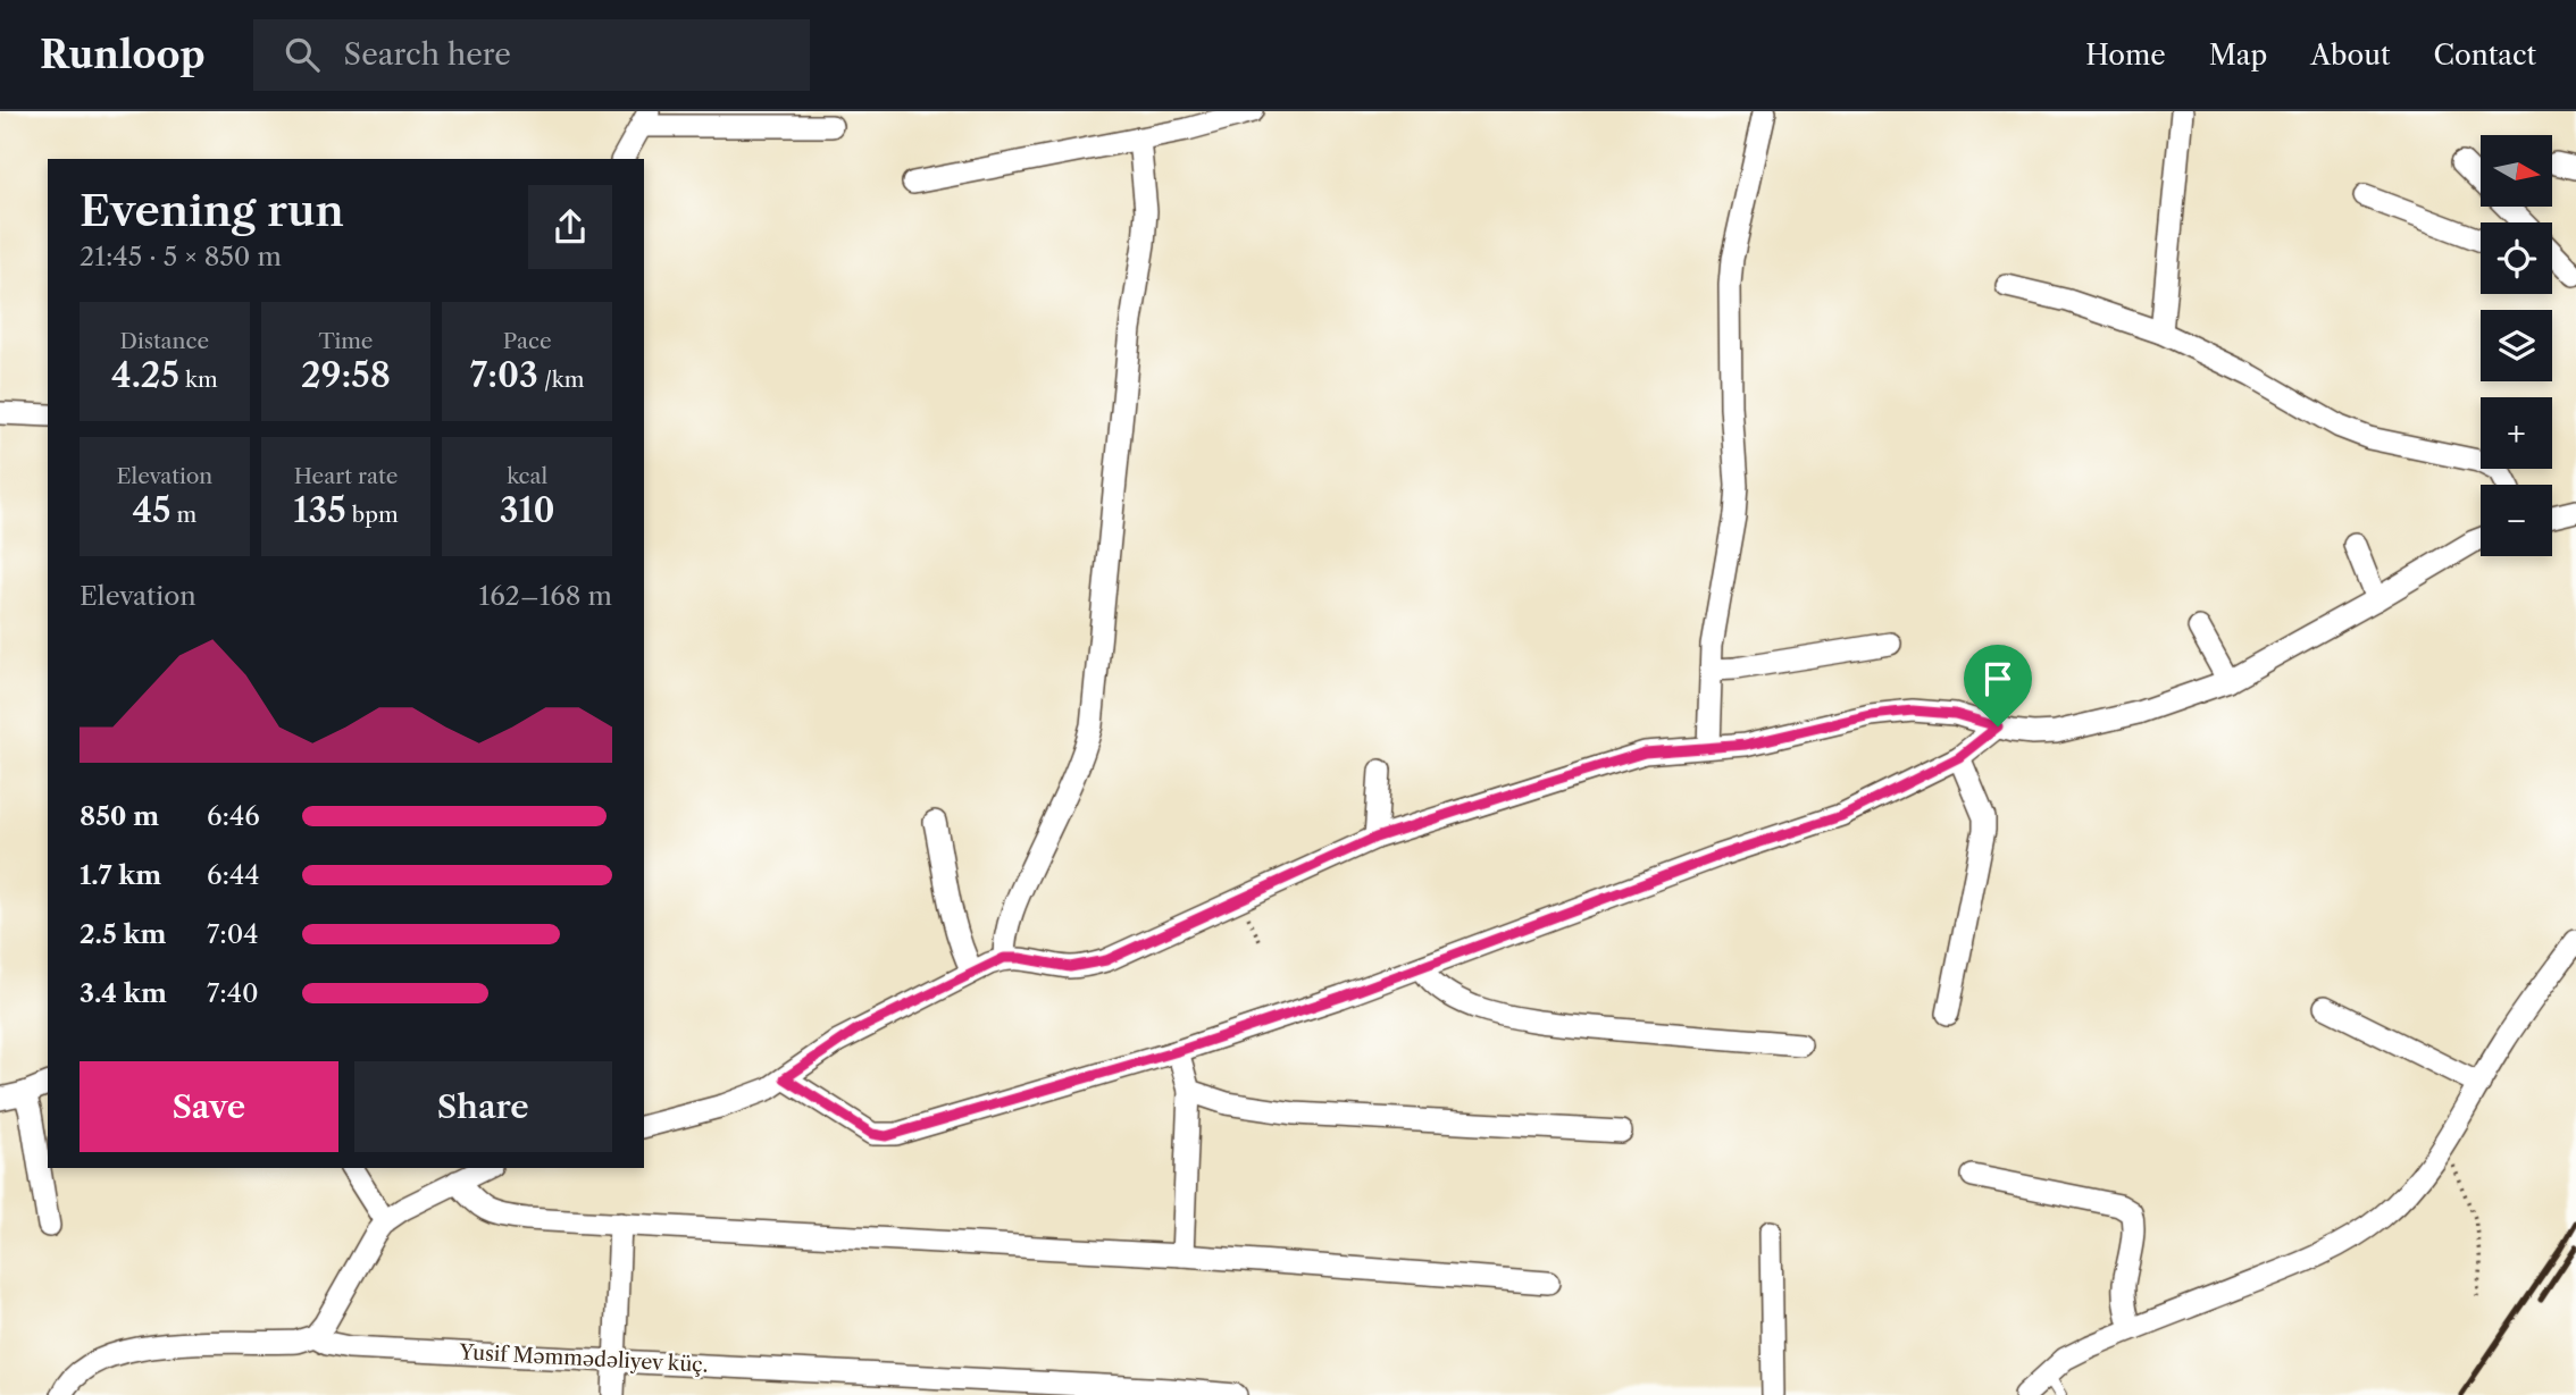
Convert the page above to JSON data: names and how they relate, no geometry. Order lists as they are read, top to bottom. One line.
{"streets":{"street":["Yusif Məmmədəliyev küç."]},"north":"right","page":{"header":"Runloop","search":"Search here","nav":["Home","Map","About","Contact"],"map_buttons":["+","−"],"heading":["Evening run","21:45 · 5 × 850 m"],"stats":[["Distance","4.25 km"],["Time","29:58"],["Pace","7:03 /km"],["Elevation","45 m"],["Heart rate","135 bpm"],["kcal","310"]],"chart":["Elevation","162–168 m"],"list":[{"name":"850 m","note":"6:46"},{"name":"1.7 km","note":"6:44"},{"name":"2.5 km","note":"7:04"},{"name":"3.4 km","note":"7:40"}],"buttons":["Save","Share"]}}
